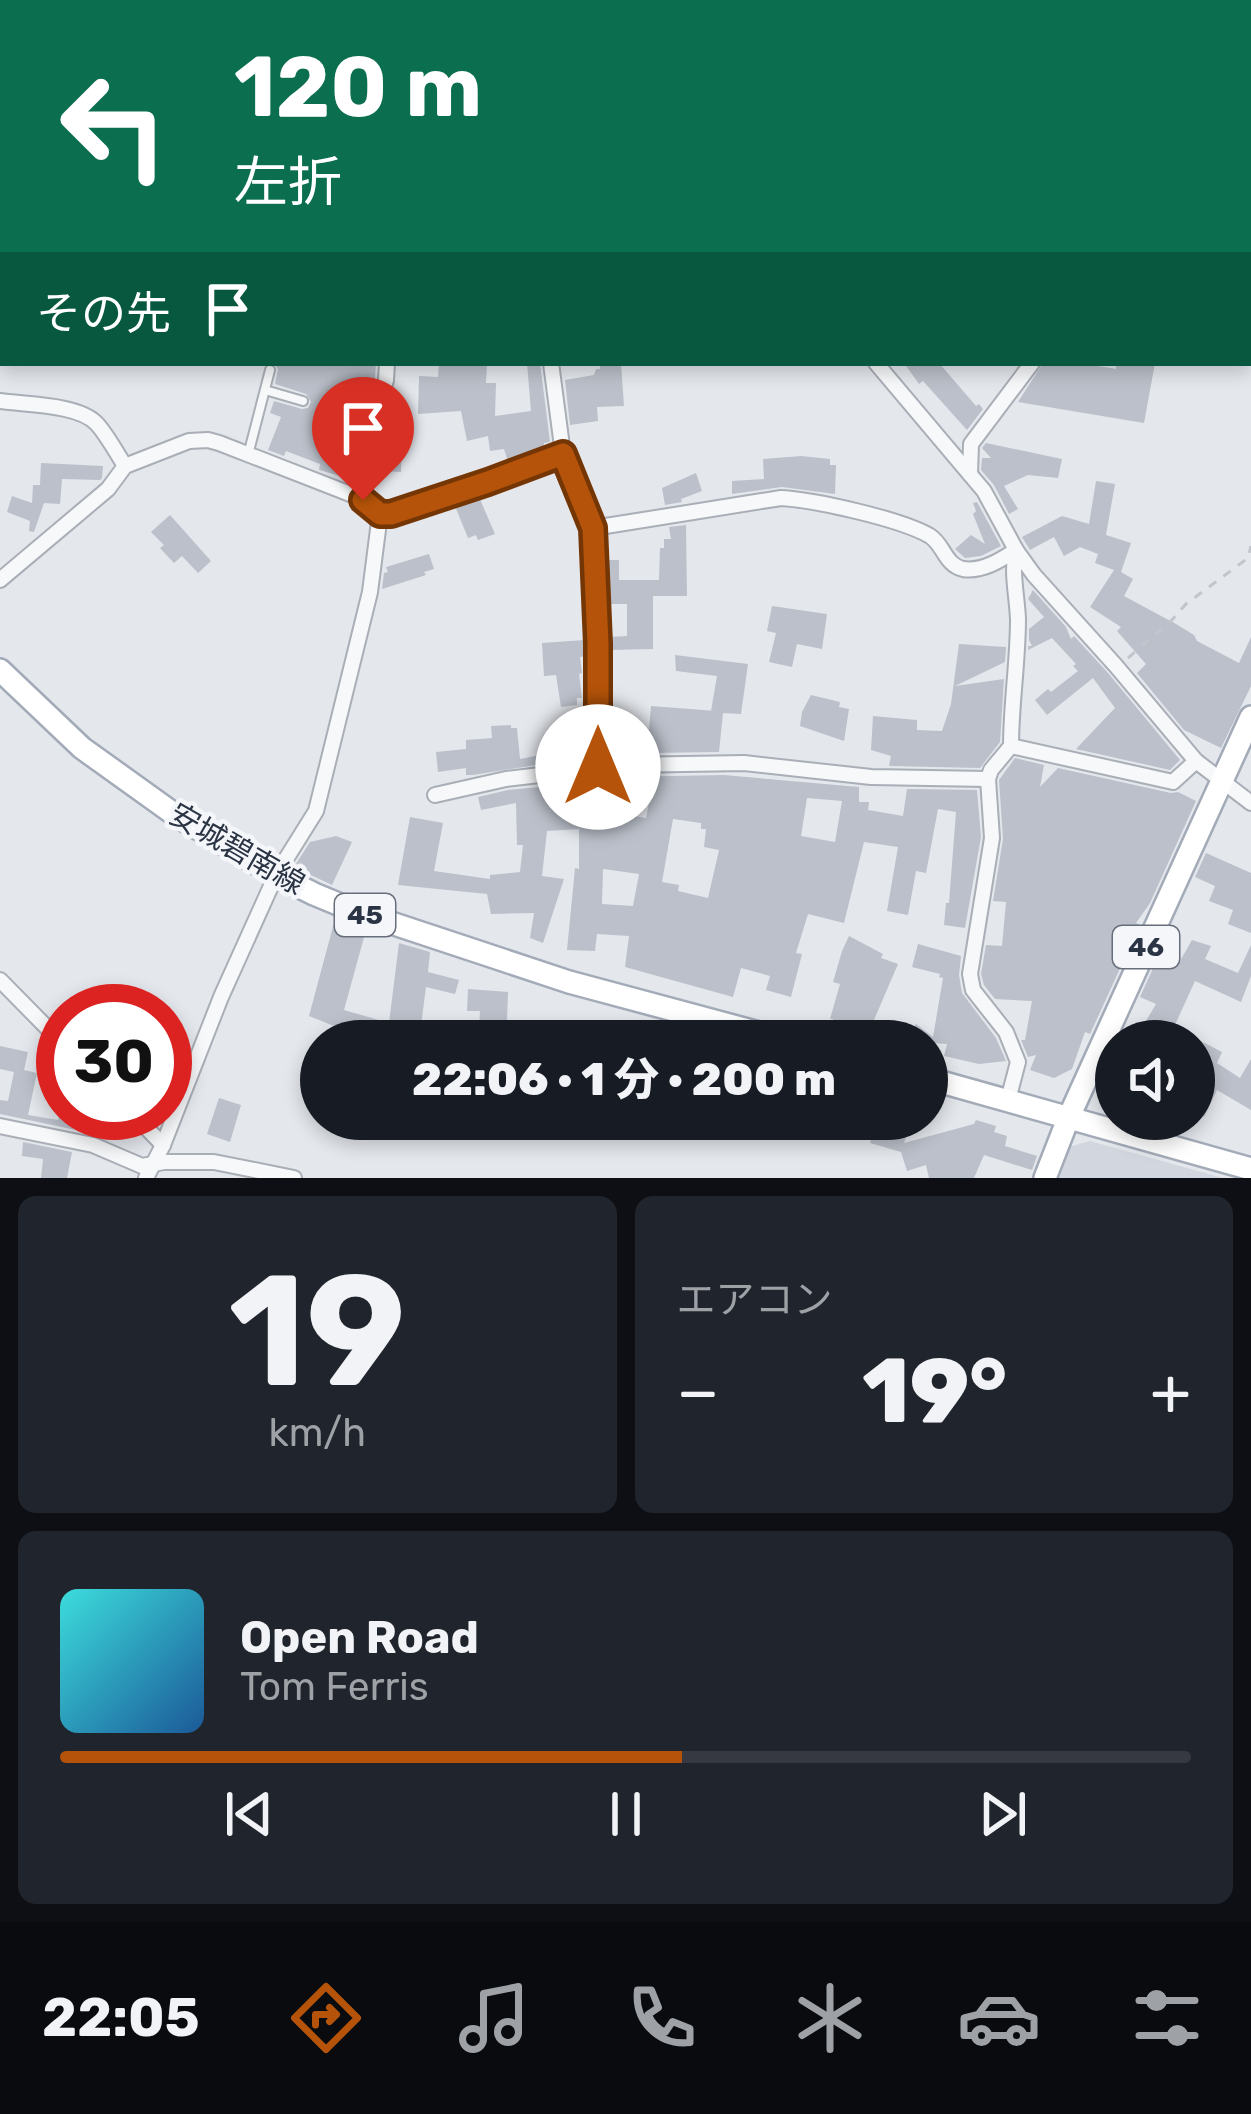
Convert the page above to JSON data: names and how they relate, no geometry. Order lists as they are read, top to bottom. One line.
{"streets":{"main road":["安城碧南線","45","46"]},"page":{"turn":["120 m","左折"],"then":"その先","limit":"30","trip":"22:06 · 1 分 · 200 m","tile":[["19","km/h"],"エアコン"],"heat":["−","19°","+"],"song":["Open Road","Tom Ferris"],"tabs":"22:05"}}
